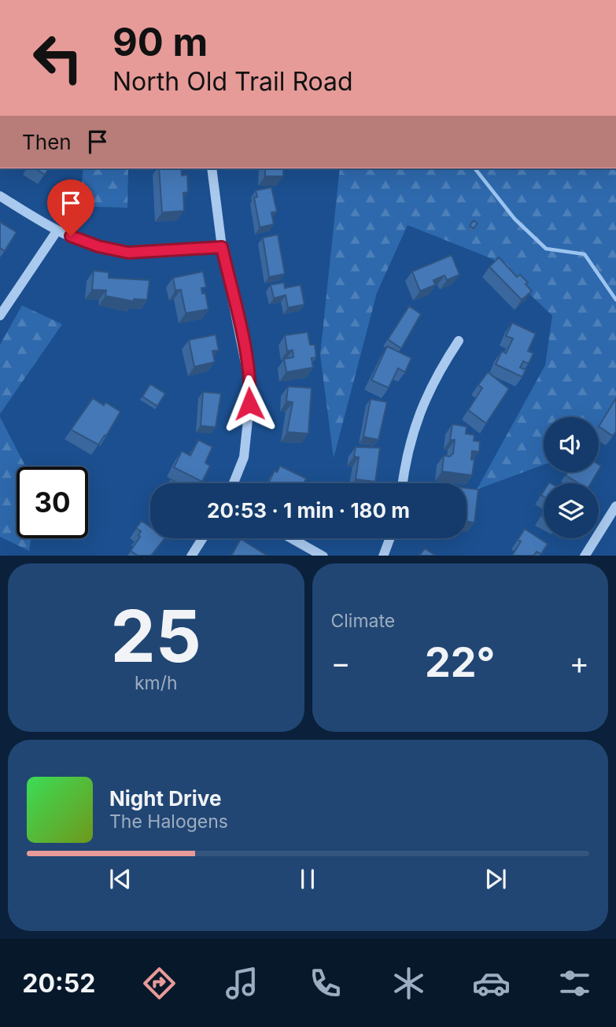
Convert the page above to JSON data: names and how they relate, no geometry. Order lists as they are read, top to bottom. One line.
{"page":{"turn":["90 m","North Old Trail Road"],"then":"Then","limit":"30","trip":"20:53 · 1 min · 180 m","tile":[["25","km/h"],"Climate"],"heat":["−","22°","+"],"song":["Night Drive","The Halogens"],"tabs":"20:52"}}
